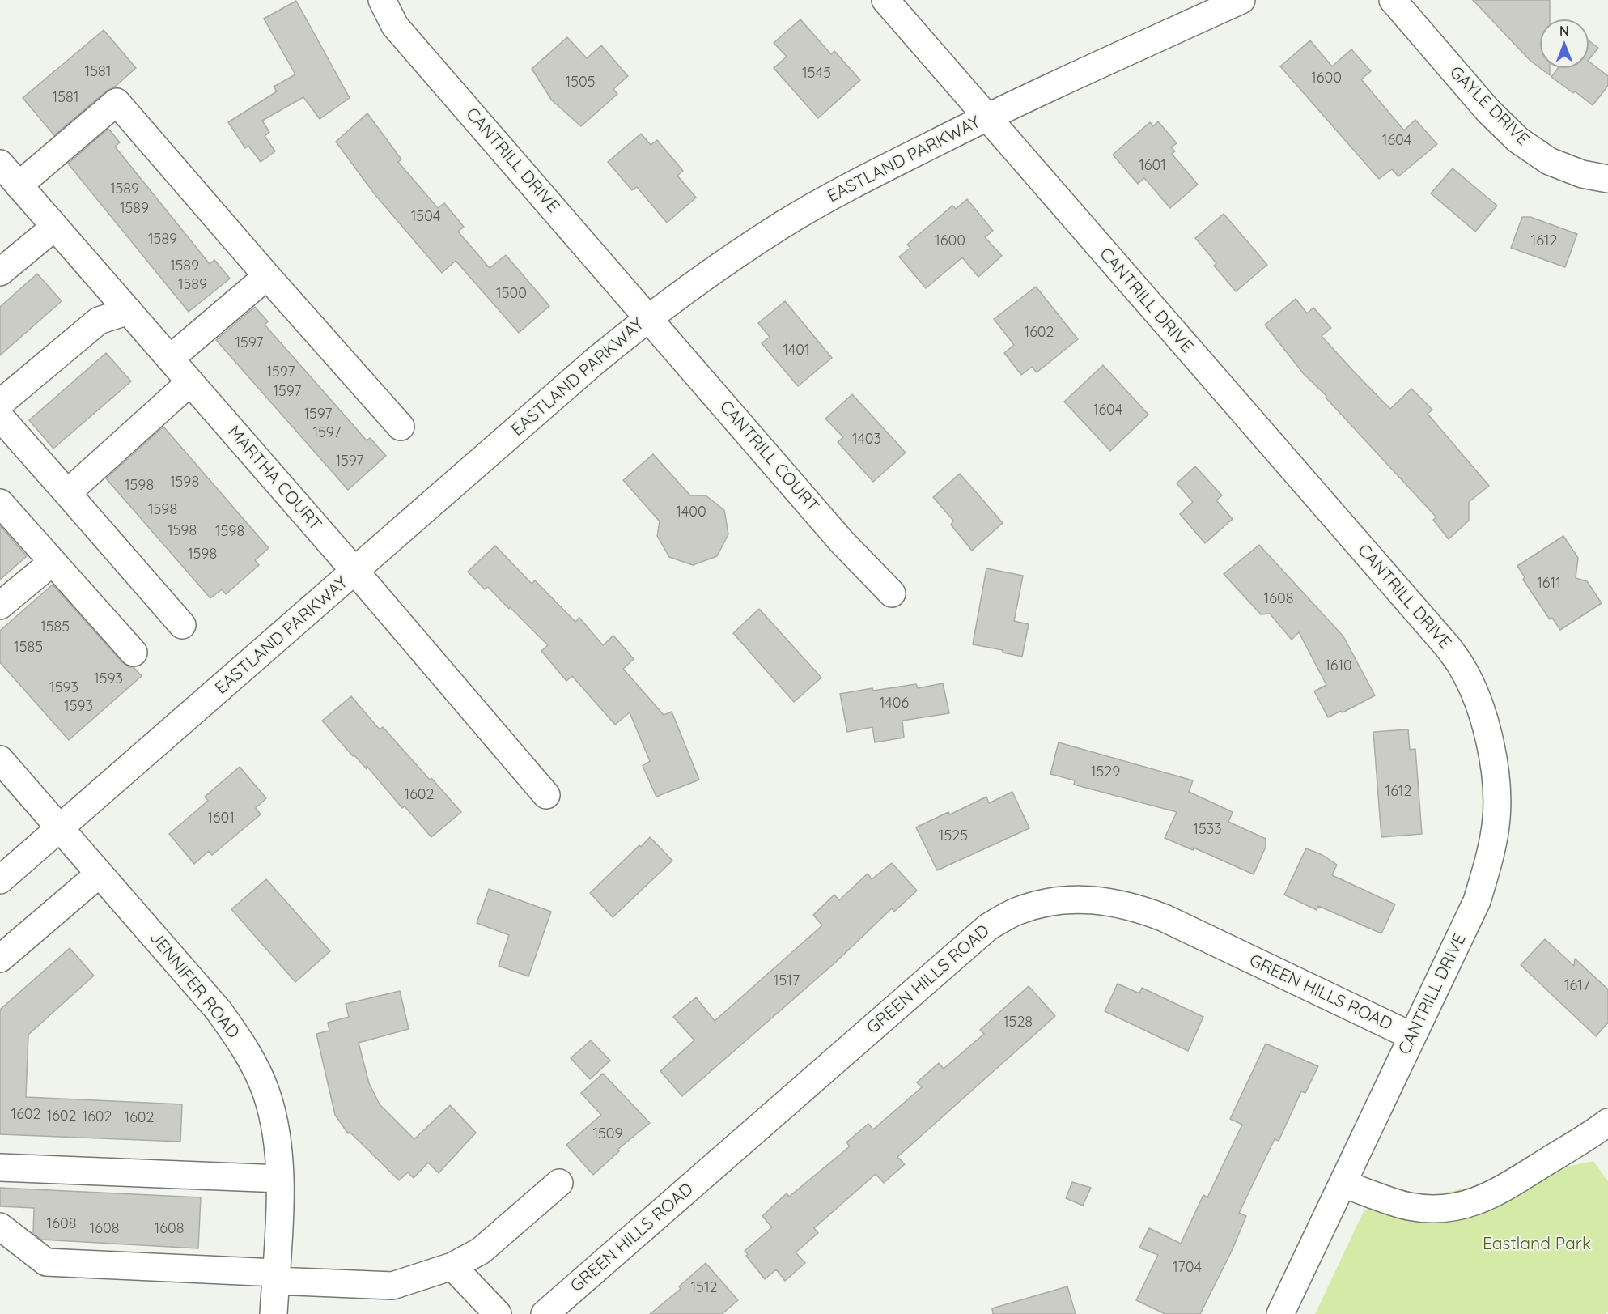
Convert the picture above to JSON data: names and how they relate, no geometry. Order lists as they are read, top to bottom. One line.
{"streets":{"street":["GAYLE DRIVE","EASTLAND PARKWAY","CANTRILL DRIVE","CANTRILL COURT","MARTHA COURT","GREEN HILLS ROAD","JENNIFER ROAD"]},"crossings":[["EASTLAND PARKWAY","CANTRILL DRIVE"],["EASTLAND PARKWAY","CANTRILL COURT"],["EASTLAND PARKWAY","MARTHA COURT"],["EASTLAND PARKWAY","JENNIFER ROAD"],["CANTRILL DRIVE","CANTRILL COURT"],["CANTRILL DRIVE","GREEN HILLS ROAD"]],"parks":["Eastland Park"],"house_numbers":["1581","1545","1600","1505","1581","1604","1601","1589","1589","1504","1589","1600","1612","1589","1589","1500","1602","1597","1401","1597","1597","1604","1597","1597","1403","1597","1598","1598","1598","1400","1598","1598","1598","1611","1608","1585","1585","1610","1593","1593","1406","1593","1529","1612","1602","1601","1533","1525","1517","1617","1528","1602","1602","1602","1602","1509","1608","1608","1608","1704","1512"],"north":"top"}
